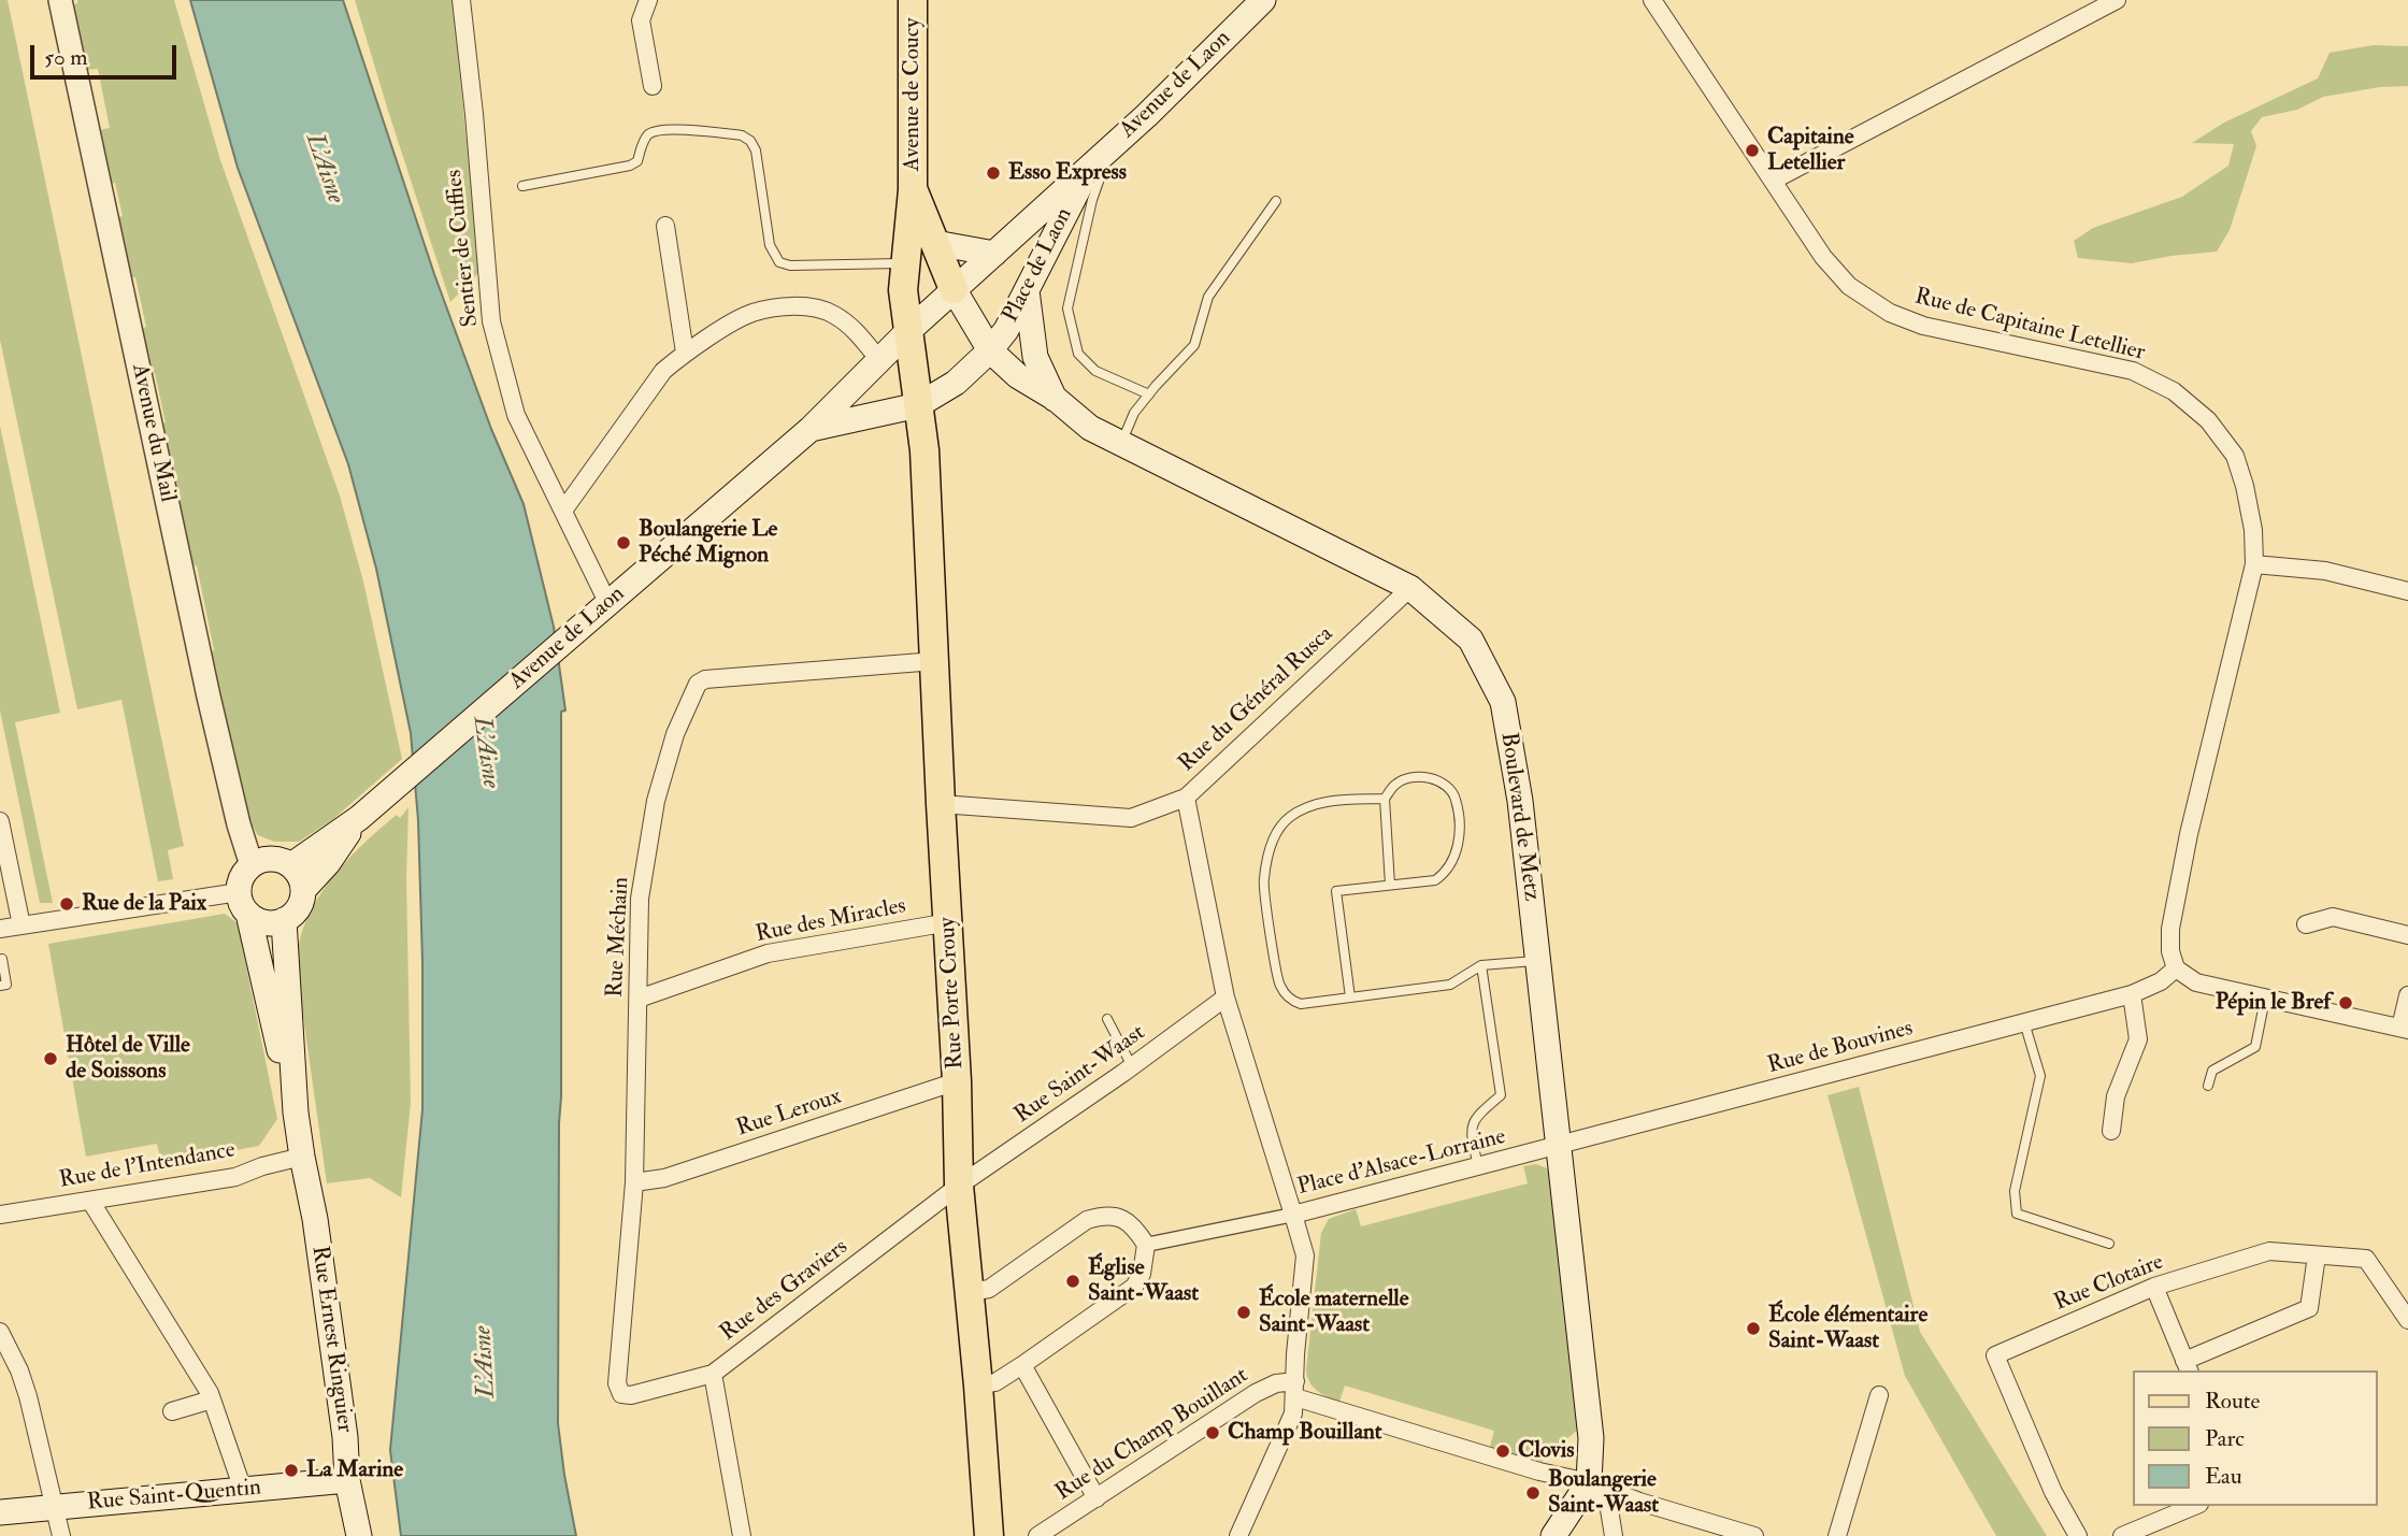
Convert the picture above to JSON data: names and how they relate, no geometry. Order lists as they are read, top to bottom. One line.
{"streets":{"main road":["Avenue de Laon","Avenue de Coucy","Place de Laon","Boulevard de Metz","Rue Porte Crouy","Rue Ernest Ringuier","Rue Saint-Quentin"],"street":["Sentier de Cuffies","Rue de Capitaine Letellier","Avenue du Mail","Rue du Général Rusca","Rue des Miracles","Rue Méchain","Rue de Bouvines","Rue Saint-Waast","Rue Leroux","Place d'Alsace-Lorraine","Rue de l'Intendance","Rue Clotaire","Rue des Graviers","Rue du Champ Bouillant"]},"crossings":[["Avenue de Laon","Sentier de Cuffies"],["Avenue de Laon","Place de Laon"],["Avenue de Laon","Avenue du Mail"],["Place de Laon","Boulevard de Metz"],["Place de Laon","Rue Porte Crouy"],["Rue du Général Rusca","Boulevard de Metz"],["Rue du Général Rusca","Rue Porte Crouy"],["Boulevard de Metz","Rue de Bouvines"],["Boulevard de Metz","Place d'Alsace-Lorraine"],["Rue des Miracles","Rue Méchain"],["Rue des Miracles","Rue Porte Crouy"],["Rue Méchain","Rue Porte Crouy"],["Rue Méchain","Rue Leroux"],["Rue Méchain","Rue des Graviers"],["Rue Porte Crouy","Rue Saint-Waast"],["Rue Porte Crouy","Rue Leroux"],["Rue Porte Crouy","Rue des Graviers"],["Rue de Bouvines","Place d'Alsace-Lorraine"],["Rue Saint-Waast","Rue des Graviers"],["Place d'Alsace-Lorraine","Rue du Champ Bouillant"],["Rue de l'Intendance","Rue Ernest Ringuier"],["Rue Ernest Ringuier","Rue Saint-Quentin"]],"water":["L'Aisne"],"places":["Capitaine Letellier","Esso Express","Boulangerie Le Péché Mignon","Rue de la Paix","Pépin le Bref","Hôtel de Ville de Soissons","Église Saint-Waast","École maternelle Saint-Waast","École élémentaire Saint-Waast","Champ Bouillant","Clovis","La Marine","Boulangerie Saint-Waast"],"legend":["Route","Parc","Eau"],"scale_bar":"50 m"}
